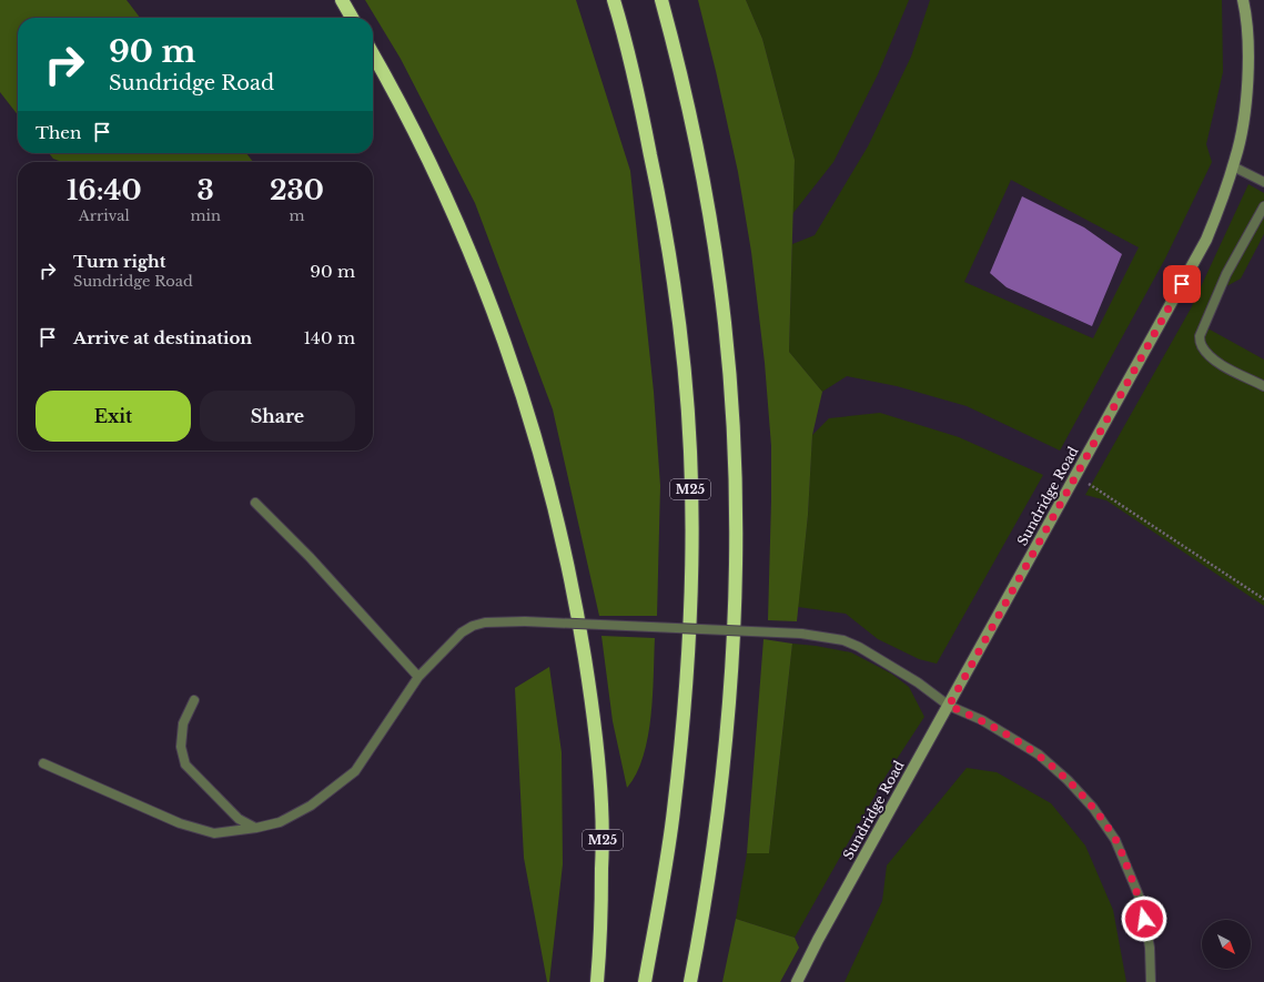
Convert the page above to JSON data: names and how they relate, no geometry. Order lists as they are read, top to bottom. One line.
{"streets":{"highway":["M25"],"main road":["Sundridge Road"]},"north":"bottom right","page":{"turn":["90 m","Sundridge Road"],"then":"Then","eta":["16:40","Arrival","3","min","230","m"],"list":[{"name":"Turn right","note":"Sundridge Road","value":"90 m"},{"name":"Arrive at destination","value":"140 m"}],"buttons":["Exit","Share"]}}
